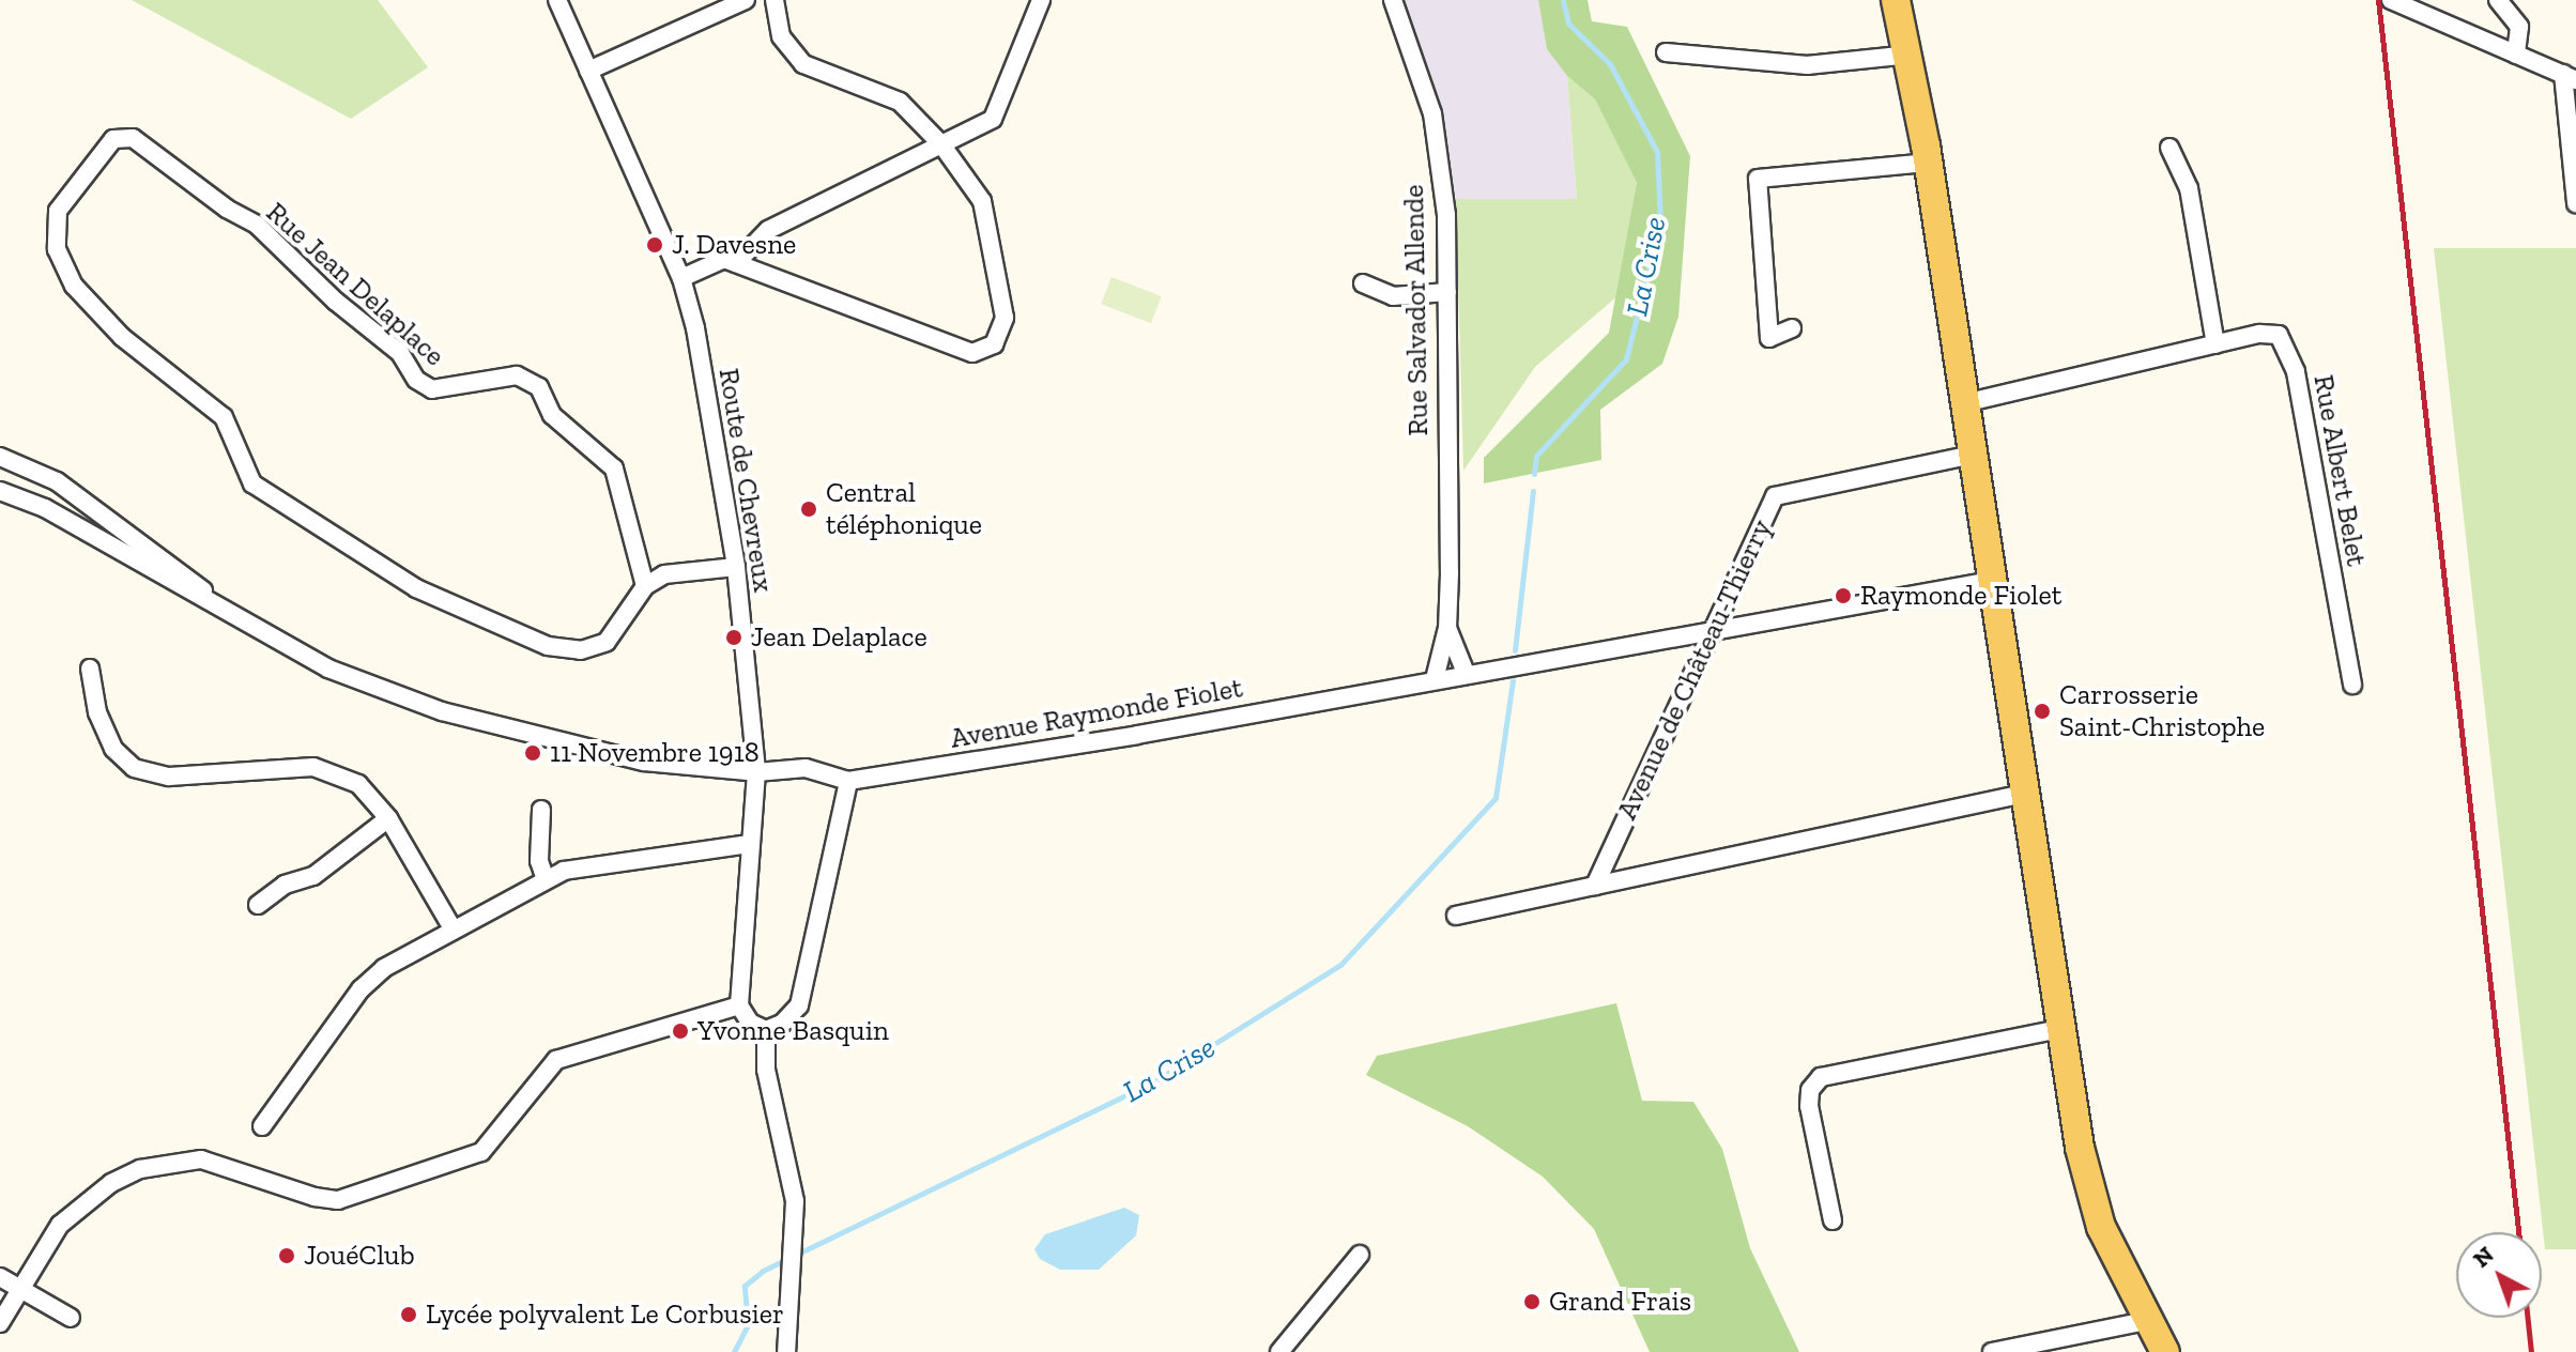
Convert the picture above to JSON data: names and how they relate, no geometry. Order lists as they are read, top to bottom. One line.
{"streets":{"street":["Rue Jean Delaplace","Rue Salvador Allende","Rue Albert Belet","Route de Chevreux","Avenue de Château-Thierry","Avenue Raymonde Fiolet"]},"crossings":[["Rue Salvador Allende","Avenue Raymonde Fiolet"],["Route de Chevreux","Avenue Raymonde Fiolet"],["Avenue de Château-Thierry","Avenue Raymonde Fiolet"]],"water":["La Crise"],"places":["J. Davesne","Central téléphonique","Raymonde Fiolet","Jean Delaplace","Carrosserie Saint-Christophe","11 Novembre 1918","Yvonne Basquin","JouéClub","Grand Frais","Lycée polyvalent Le Corbusier"],"north":"top left"}
